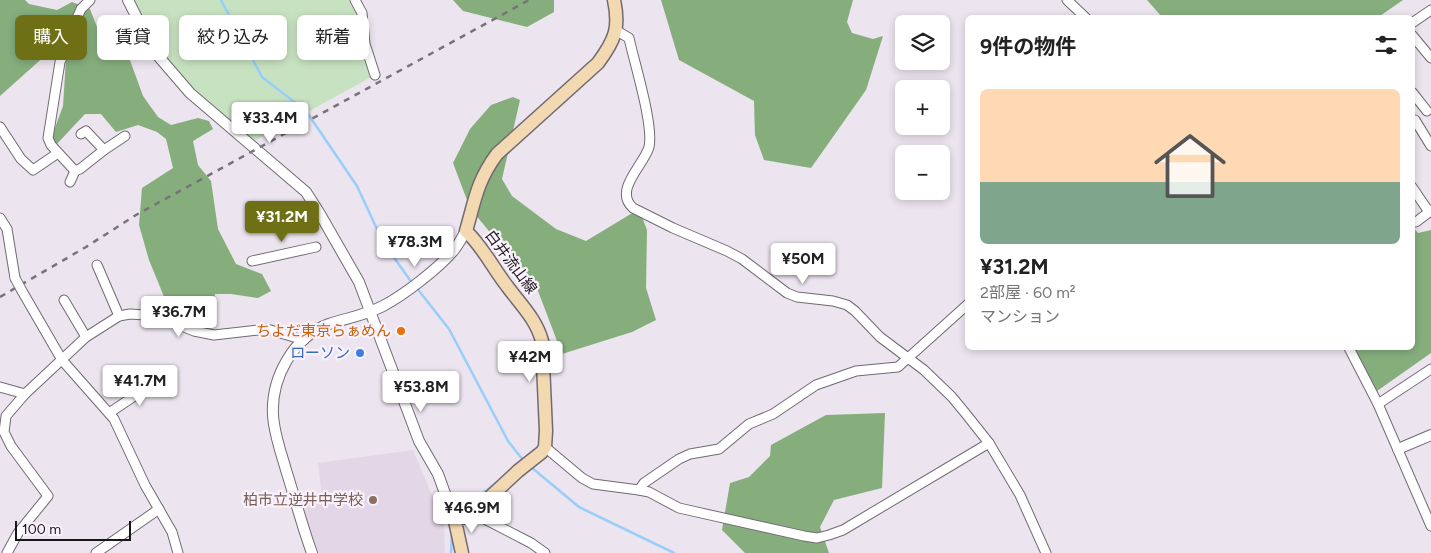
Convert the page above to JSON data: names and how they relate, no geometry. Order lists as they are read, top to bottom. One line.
{"streets":{"main road":["白井流山線"]},"places":["ちよだ東京らぁめん","ローソン","柏市立逆井中学校"],"scale_bar":"100 m","page":{"map_buttons":["+","−"],"chip":["購入","賃貸","絞り込み","新着"],"heading":"9件の物件","list":[{"name":"¥31.2M","note":"2部屋 · 60 m² · マンション"}],"price":["¥33.4M","¥31.2M","¥78.3M","¥50M","¥36.7M","¥42M","¥41.7M","¥53.8M","¥46.9M"],"scale":"100 m"}}
